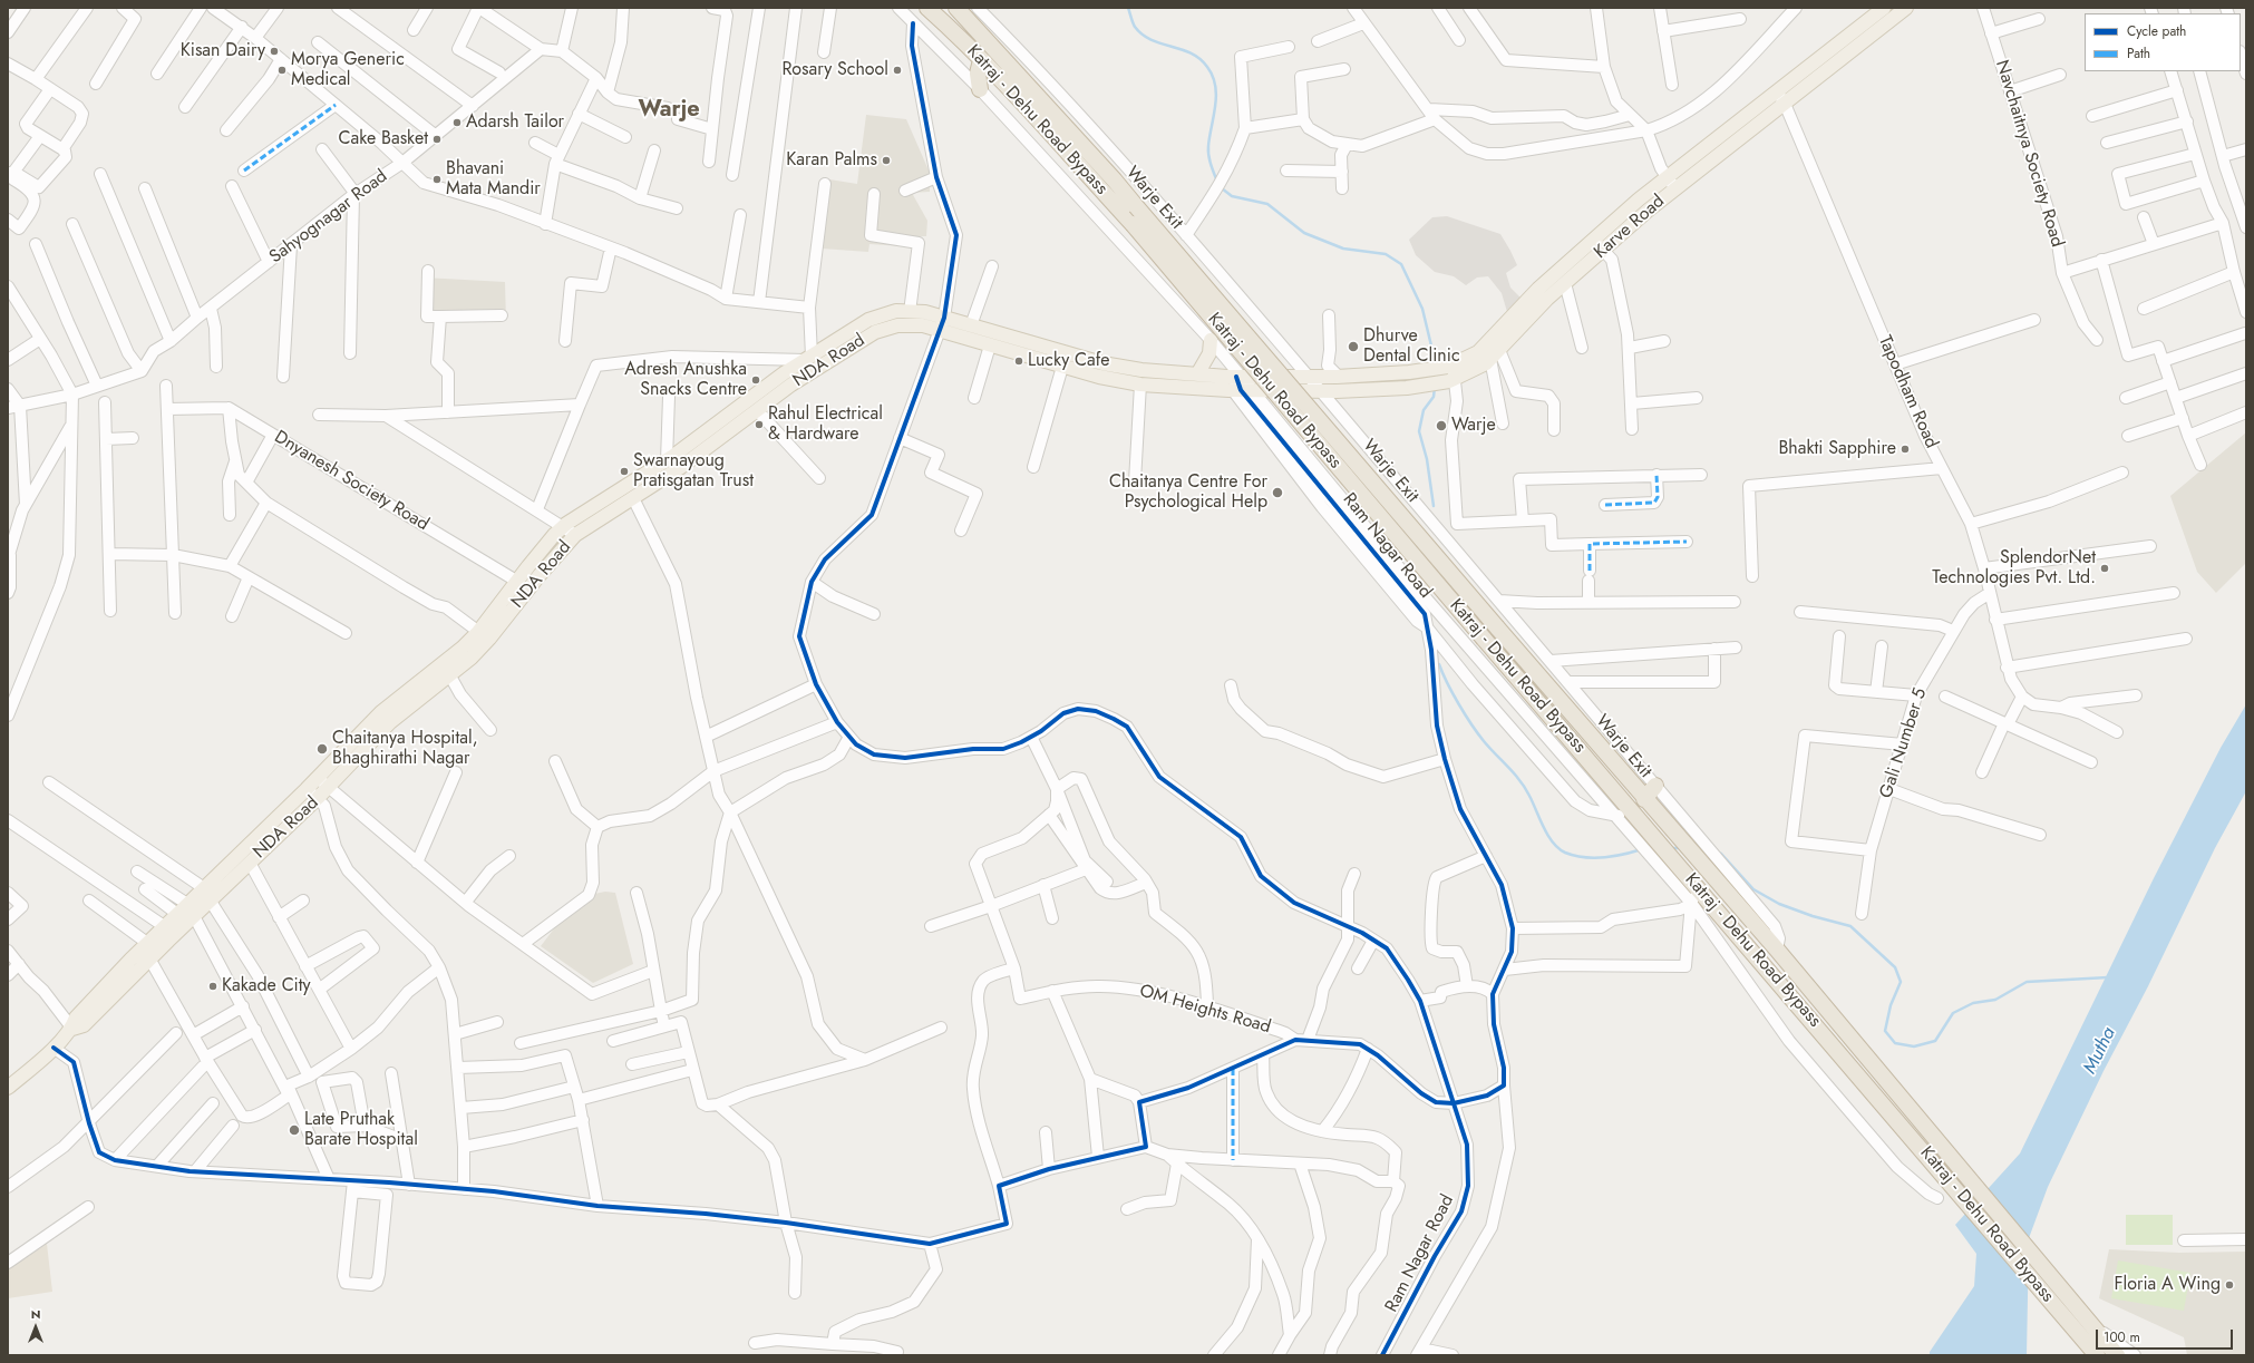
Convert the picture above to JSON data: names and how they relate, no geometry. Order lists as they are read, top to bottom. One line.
{"streets":{"highway":["Katraj - Dehu Road Bypass"],"main road":["Karve Road","NDA Road"],"street":["Navchaitnya Society Road","Warje Exit","Sahyognagar Road","Tapodham Road","Dnyanesh Society Road","Ram Nagar Road","Gali Number 5","OM Heights Road"]},"crossings":[["Katraj - Dehu Road Bypass","Warje Exit"],["Warje Exit","Karve Road"],["Warje Exit","NDA Road"],["Karve Road","NDA Road"],["Karve Road","Tapodham Road"],["NDA Road","Dnyanesh Society Road"],["NDA Road","Ram Nagar Road"],["Tapodham Road","Gali Number 5"]],"districts":["Warje"],"water":["Mutha"],"places":["Kisan Dairy","Morya Generic Medical","Rosary School","Adarsh Tailor","Cake Basket","Karan Palms","Bhavani Mata Mandir","Dhurve Dental Clinic","Lucky Cafe","Adresh Anushka Snacks Centre","Rahul Electrical & Hardware","Warje","Bhakti Sapphire","Swarnayoug Pratisgatan Trust","Chaitanya Centre For Psychological Help","SplendorNet Technologies Pvt. Ltd.","Chaitanya Hospital, Bhaghirathi Nagar","Kakade City","Late Pruthak Barate Hospital","Floria A Wing"],"legend":["Cycle path","Path"],"scale_bar":"100 m","north":"top"}
